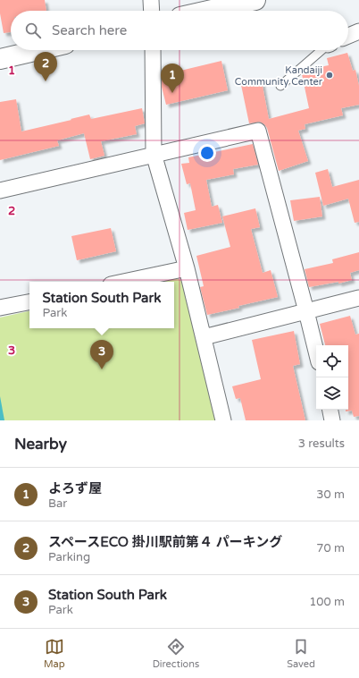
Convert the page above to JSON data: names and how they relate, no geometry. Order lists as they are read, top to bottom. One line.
{"places":["Kandaiji Community Center"],"page":{"search":"Search here","pins":["2","1","3"],"popup":["Station South Park","Park"],"heading":["Nearby","3 results"],"list":[{"mark":"1","name":"よろず屋","note":"Bar","value":"30 m"},{"mark":"2","name":"スペースECO 掛川駅前第４ パーキング","note":"Parking","value":"70 m"},{"mark":"3","name":"Station South Park","note":"Park","value":"100 m"}],"nav":["Map","Directions","Saved"]},"grid":{"rows":["1","2","3"]}}
